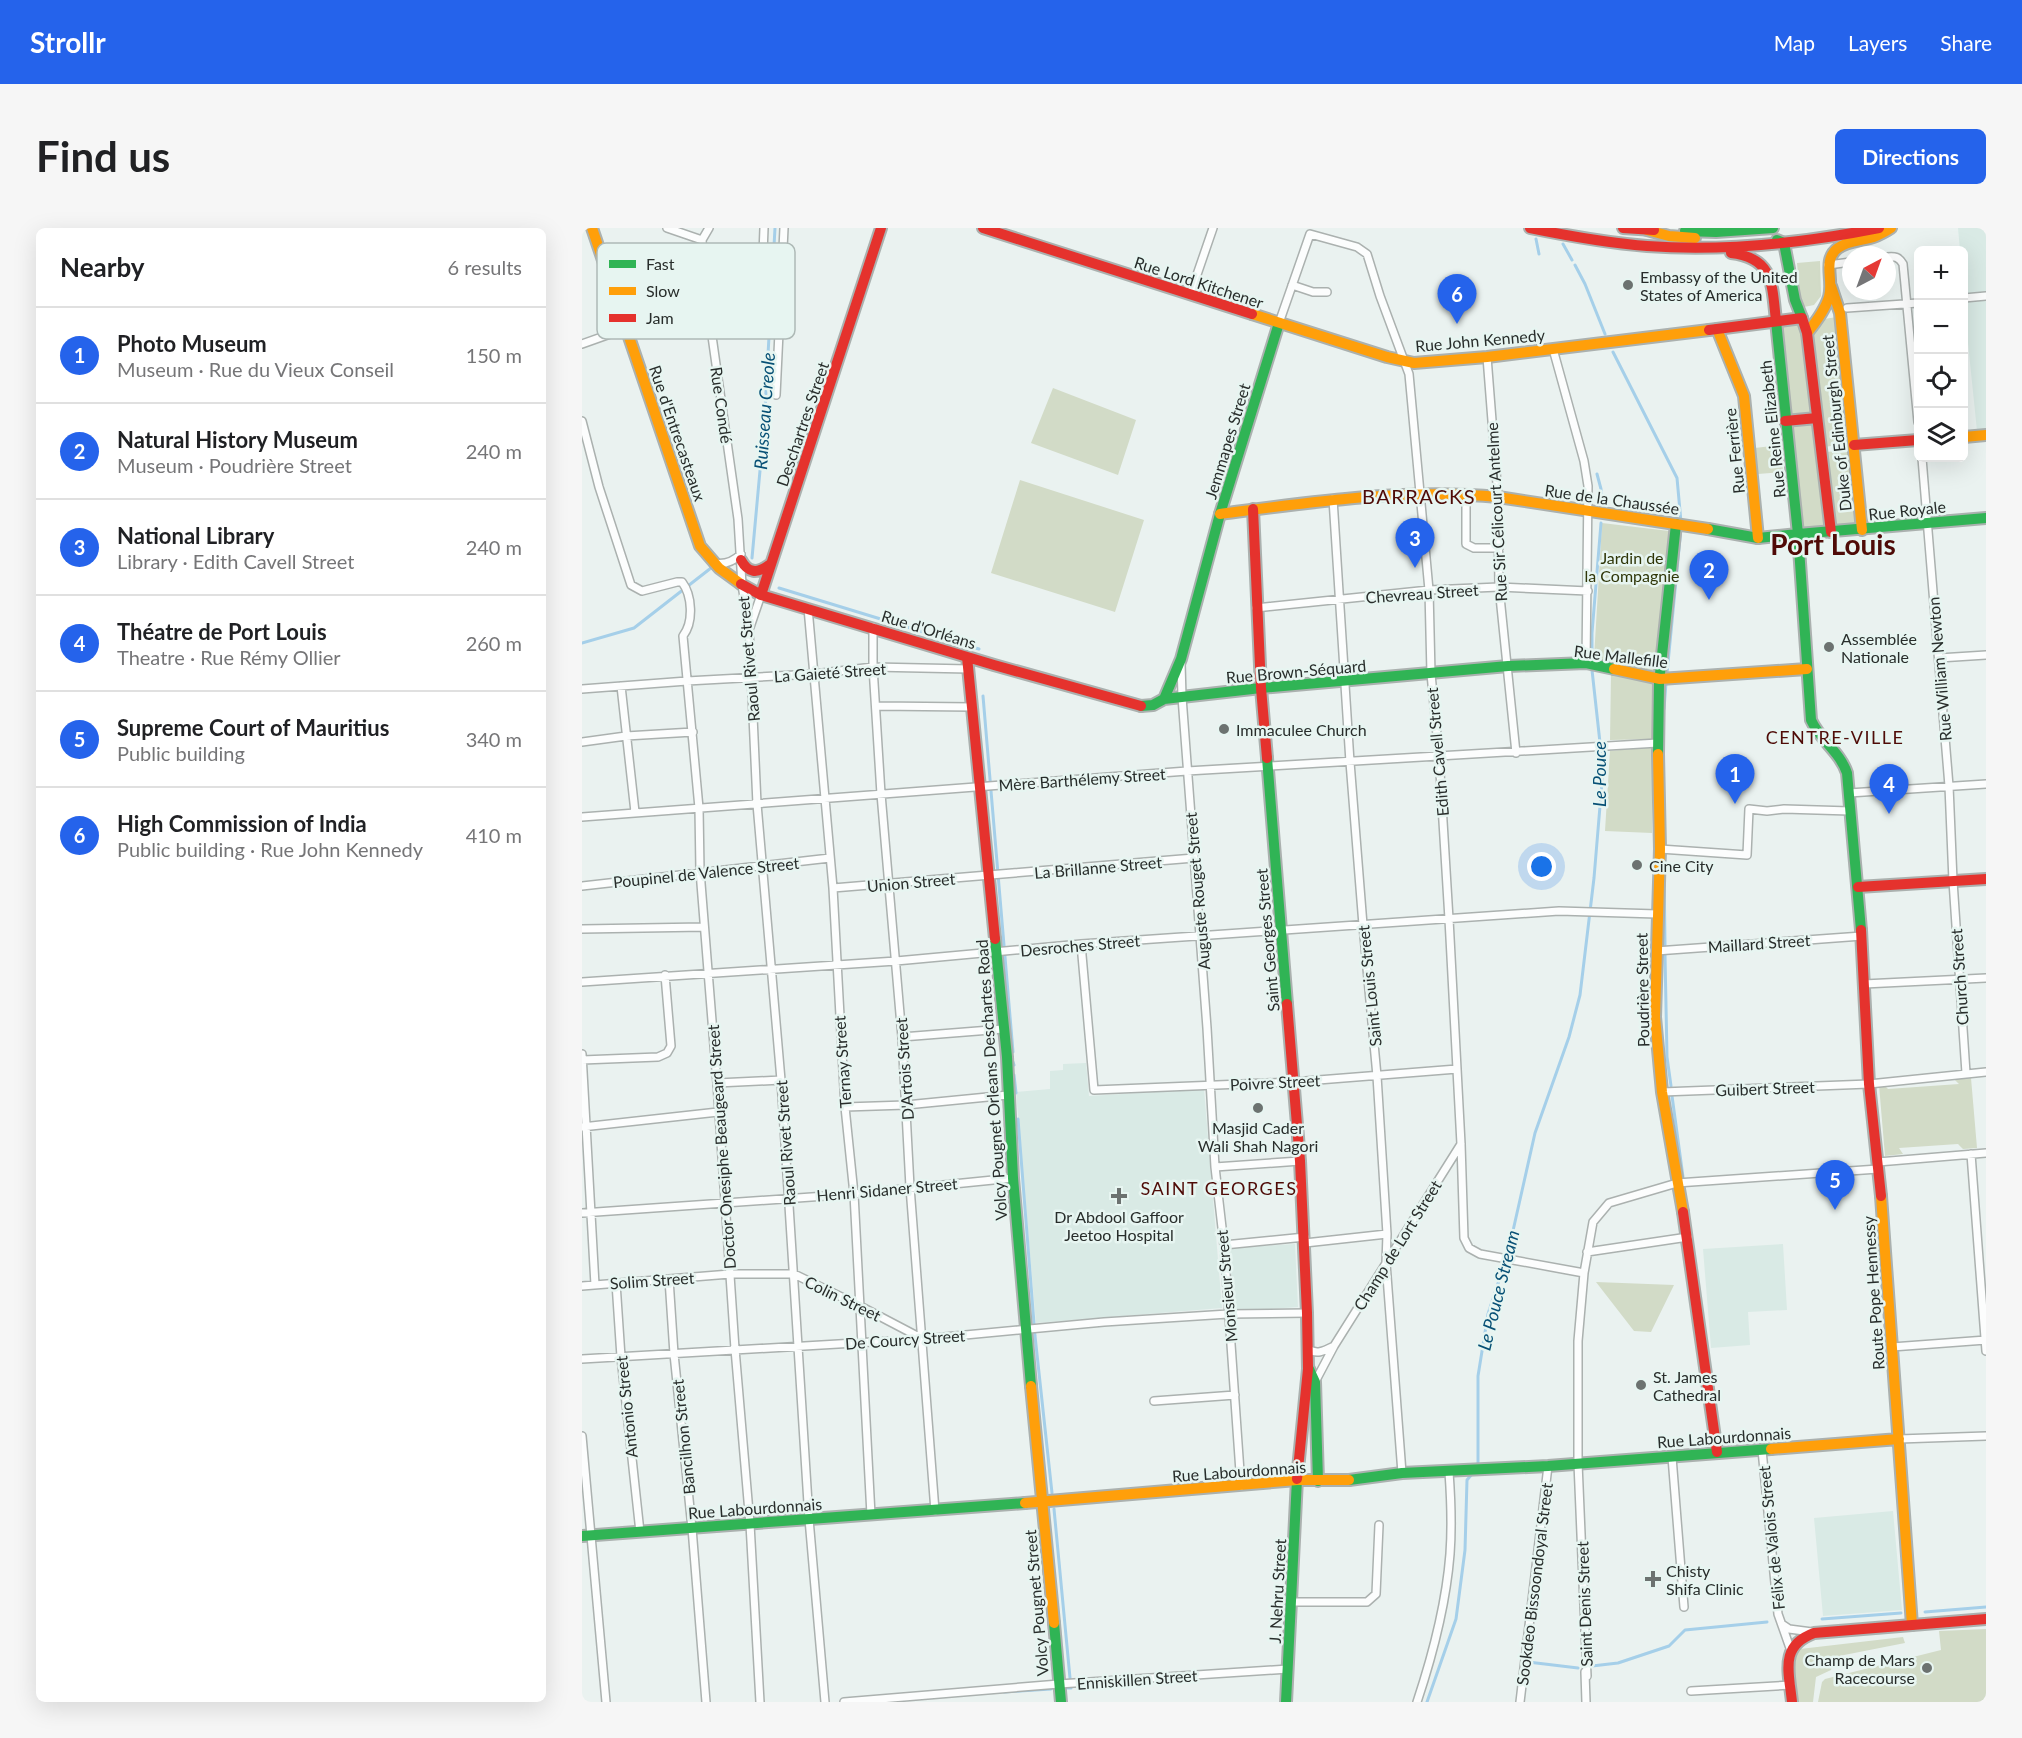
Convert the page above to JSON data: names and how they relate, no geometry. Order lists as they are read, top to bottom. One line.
{"streets":{"main road":["Rue Lord Kitchener","Rue John Kennedy","Duke of Edinburgh Street","Deschartres Street","Rue Reine Elizabeth","Rue d'Entrecasteaux","Jemmapes Street","Rue Ferrière","Rue de la Chaussée","Rue Royale","Rue d'Orléans","Rue Mallefille","Rue Brown-Séquard","Saint Georges Street","Poudrière Street","Volcy Pougnet Orleans Deschartes Road","Route Pope Hennessy","Rue Labourdonnais","J. Nehru Street","Volcy Pougnet Street"],"street":["Rue Condé","Rue Sir Célicourt Antelme","Chevreau Street","Raoul Rivet Street","Rue William Newton","La Gaieté Street","Edith Cavell Street","Mère Barthélemy Street","La Brillanne Street","Poupinel de Valence Street","Union Street","Auguste Rouget Street","Maillard Street","Desroches Street","Church Street","Saint Louis Street","Ternay Street","D'Artois Street","Poivre Street","Guibert Street","Doctor Onesiphe Beaugeard Street","Henri Sidaner Street","Champ de Lort Street","Solim Street","Monsieur Street","Colin Street","De Courcy Street","Antonio Street","Bancilhon Street","Félix de Valois Street","Sookdeo Bissoondoyal Street","Saint Denis Street","Enniskillen Street"]},"crossings":[["Rue Lord Kitchener","Rue John Kennedy"],["Rue Lord Kitchener","Jemmapes Street"],["Rue Lord Kitchener","Edith Cavell Street"],["Rue John Kennedy","Rue Ferrière"],["Rue John Kennedy","Rue Sir Célicourt Antelme"],["Rue John Kennedy","Edith Cavell Street"],["Rue Condé","Rue d'Orléans"],["Rue Condé","Raoul Rivet Street"],["Duke of Edinburgh Street","Rue Royale"],["Deschartres Street","Rue d'Orléans"],["Deschartres Street","Raoul Rivet Street"],["Rue Reine Elizabeth","Rue de la Chaussée"],["Rue Reine Elizabeth","Rue Royale"],["Rue Reine Elizabeth","Rue Mallefille"],["Rue Reine Elizabeth","Route Pope Hennessy"],["Rue d'Entrecasteaux","Rue d'Orléans"],["Jemmapes Street","Rue de la Chaussée"],["Jemmapes Street","Rue d'Orléans"],["Jemmapes Street","Rue Brown-Séquard"],["Jemmapes Street","Edith Cavell Street"],["Jemmapes Street","Auguste Rouget Street"],["Rue Ferrière","Rue de la Chaussée"],["Rue de la Chaussée","Rue Royale"],["Rue de la Chaussée","Rue Sir Célicourt Antelme"],["Rue de la Chaussée","Edith Cavell Street"],["Rue de la Chaussée","Saint Georges Street"],["Rue de la Chaussée","Saint Louis Street"],["Rue de la Chaussée","Poudrière Street"],["Rue Royale","Rue William Newton"],["Rue Sir Célicourt Antelme","Chevreau Street"],["Rue Sir Célicourt Antelme","Rue Mallefille"],["Rue Sir Célicourt Antelme","Mère Barthélemy Street"],["Chevreau Street","Edith Cavell Street"],["Chevreau Street","Saint Georges Street"],["Chevreau Street","Saint Louis Street"],["Rue d'Orléans","Raoul Rivet Street"],["Rue d'Orléans","Rue Brown-Séquard"],["Rue d'Orléans","Ternay Street"],["Rue d'Orléans","D'Artois Street"],["Rue d'Orléans","Volcy Pougnet Orleans Deschartes Road"],["Rue Mallefille","Rue Brown-Séquard"],["Rue Mallefille","Edith Cavell Street"],["Rue Mallefille","Poudrière Street"],["Rue Mallefille","Route Pope Hennessy"],["Raoul Rivet Street","La Gaieté Street"],["Raoul Rivet Street","Mère Barthélemy Street"],["Raoul Rivet Street","Poupinel de Valence Street"],["Raoul Rivet Street","Desroches Street"],["Raoul Rivet Street","Henri Sidaner Street"],["Raoul Rivet Street","Solim Street"],["Raoul Rivet Street","Colin Street"],["Raoul Rivet Street","De Courcy Street"],["Raoul Rivet Street","Rue Labourdonnais"],["Rue William Newton","Church Street"],["Rue Brown-Séquard","Edith Cavell Street"],["Rue Brown-Séquard","Auguste Rouget Street"],["Rue Brown-Séquard","Saint Georges Street"],["Rue Brown-Séquard","Saint Louis Street"],["La Gaieté Street","Ternay Street"],["La Gaieté Street","D'Artois Street"],["La Gaieté Street","Volcy Pougnet Orleans Deschartes Road"],["La Gaieté Street","Doctor Onesiphe Beaugeard Street"],["Edith Cavell Street","Mère Barthélemy Street"],["Edith Cavell Street","Desroches Street"],["Edith Cavell Street","Poivre Street"],["Edith Cavell Street","Champ de Lort Street"],["Edith Cavell Street","Saint Denis Street"],["Mère Barthélemy Street","Auguste Rouget Street"],["Mère Barthélemy Street","Saint Georges Street"],["Mère Barthélemy Street","Saint Louis Street"],["Mère Barthélemy Street","Poudrière Street"],["Mère Barthélemy Street","Ternay Street"],["Mère Barthélemy Street","D'Artois Street"],["Mère Barthélemy Street","Volcy Pougnet Orleans Deschartes Road"],["Mère Barthélemy Street","Doctor Onesiphe Beaugeard Street"],["La Brillanne Street","Union Street"],["La Brillanne Street","Auguste Rouget Street"],["La Brillanne Street","Volcy Pougnet Orleans Deschartes Road"],["Poupinel de Valence Street","Ternay Street"],["Poupinel de Valence Street","Doctor Onesiphe Beaugeard Street"],["Union Street","Ternay Street"],["Union Street","D'Artois Street"],["Union Street","Volcy Pougnet Orleans Deschartes Road"],["Auguste Rouget Street","Desroches Street"],["Auguste Rouget Street","Poivre Street"],["Auguste Rouget Street","Monsieur Street"],["Saint Georges Street","Desroches Street"],["Saint Georges Street","Poivre Street"],["Saint Georges Street","Champ de Lort Street"],["Saint Georges Street","De Courcy Street"],["Saint Georges Street","Rue Labourdonnais"],["Saint Georges Street","J. Nehru Street"],["Maillard Street","Poudrière Street"],["Maillard Street","Route Pope Hennessy"],["Desroches Street","Saint Louis Street"],["Desroches Street","Poudrière Street"],["Desroches Street","Ternay Street"],["Desroches Street","D'Artois Street"],["Desroches Street","Volcy Pougnet Orleans Deschartes Road"],["Desroches Street","Poivre Street"],["Desroches Street","Doctor Onesiphe Beaugeard Street"],["Church Street","Guibert Street"],["Saint Louis Street","Poivre Street"],["Saint Louis Street","Champ de Lort Street"],["Saint Louis Street","Rue Labourdonnais"],["Poudrière Street","Guibert Street"],["Poudrière Street","Rue Labourdonnais"],["Poudrière Street","Saint Denis Street"],["Ternay Street","Henri Sidaner Street"],["Ternay Street","Colin Street"],["Ternay Street","De Courcy Street"],["Ternay Street","Rue Labourdonnais"],["D'Artois Street","Henri Sidaner Street"],["D'Artois Street","Colin Street"],["D'Artois Street","De Courcy Street"],["D'Artois Street","Rue Labourdonnais"],["Volcy Pougnet Orleans Deschartes Road","Henri Sidaner Street"],["Volcy Pougnet Orleans Deschartes Road","De Courcy Street"],["Volcy Pougnet Orleans Deschartes Road","Rue Labourdonnais"],["Volcy Pougnet Orleans Deschartes Road","Volcy Pougnet Street"],["Poivre Street","Monsieur Street"],["Guibert Street","Route Pope Hennessy"],["Doctor Onesiphe Beaugeard Street","Henri Sidaner Street"],["Doctor Onesiphe Beaugeard Street","Solim Street"],["Doctor Onesiphe Beaugeard Street","De Courcy Street"],["Doctor Onesiphe Beaugeard Street","Rue Labourdonnais"],["Solim Street","Colin Street"],["Solim Street","Antonio Street"],["Solim Street","Bancilhon Street"],["Monsieur Street","De Courcy Street"],["Monsieur Street","Rue Labourdonnais"],["Route Pope Hennessy","Rue Labourdonnais"],["Route Pope Hennessy","Saint Denis Street"],["Colin Street","De Courcy Street"],["De Courcy Street","Antonio Street"],["De Courcy Street","Bancilhon Street"],["Antonio Street","Rue Labourdonnais"],["Bancilhon Street","Rue Labourdonnais"],["Rue Labourdonnais","Félix de Valois Street"],["Rue Labourdonnais","Sookdeo Bissoondoyal Street"],["Rue Labourdonnais","J. Nehru Street"],["Rue Labourdonnais","Volcy Pougnet Street"],["Rue Labourdonnais","Saint Denis Street"],["J. Nehru Street","Enniskillen Street"],["Volcy Pougnet Street","Enniskillen Street"]],"districts":["BARRACKS","Port Louis","CENTRE-VILLE","SAINT GEORGES"],"water":["Ruisseau Creole","Le Pouce","Le Pouce Stream"],"parks":["Jardin de la Compagnie"],"places":{"other":["Embassy of the United States of America","Assemblée Nationale","Immaculee Church","Cine City","Masjid Cader Wali Shah Nagori","St. James Cathedral","Champ de Mars Racecourse"],"health":["Dr Abdool Gaffoor Jeetoo Hospital","Chisty Shifa Clinic"]},"legend":["Fast","Slow","Jam"],"north":"top right","page":{"header":"Strollr","nav":["Map","Layers","Share"],"buttons":"Directions","title":"Find us","heading":["Nearby","6 results"],"map_buttons":["+","−"],"pins":["6","3","2","1","4","5"],"list":[{"mark":"1","name":"Photo Museum","note":"Museum · Rue du Vieux Conseil","value":"150 m"},{"mark":"2","name":"Natural History Museum","note":"Museum · Poudrière Street","value":"240 m"},{"mark":"3","name":"National Library","note":"Library · Edith Cavell Street","value":"240 m"},{"mark":"4","name":"Théatre de Port Louis","note":"Theatre · Rue Rémy Ollier","value":"260 m"},{"mark":"5","name":"Supreme Court of Mauritius","note":"Public building","value":"340 m"},{"mark":"6","name":"High Commission of India","note":"Public building · Rue John Kennedy","value":"410 m"}]}}
